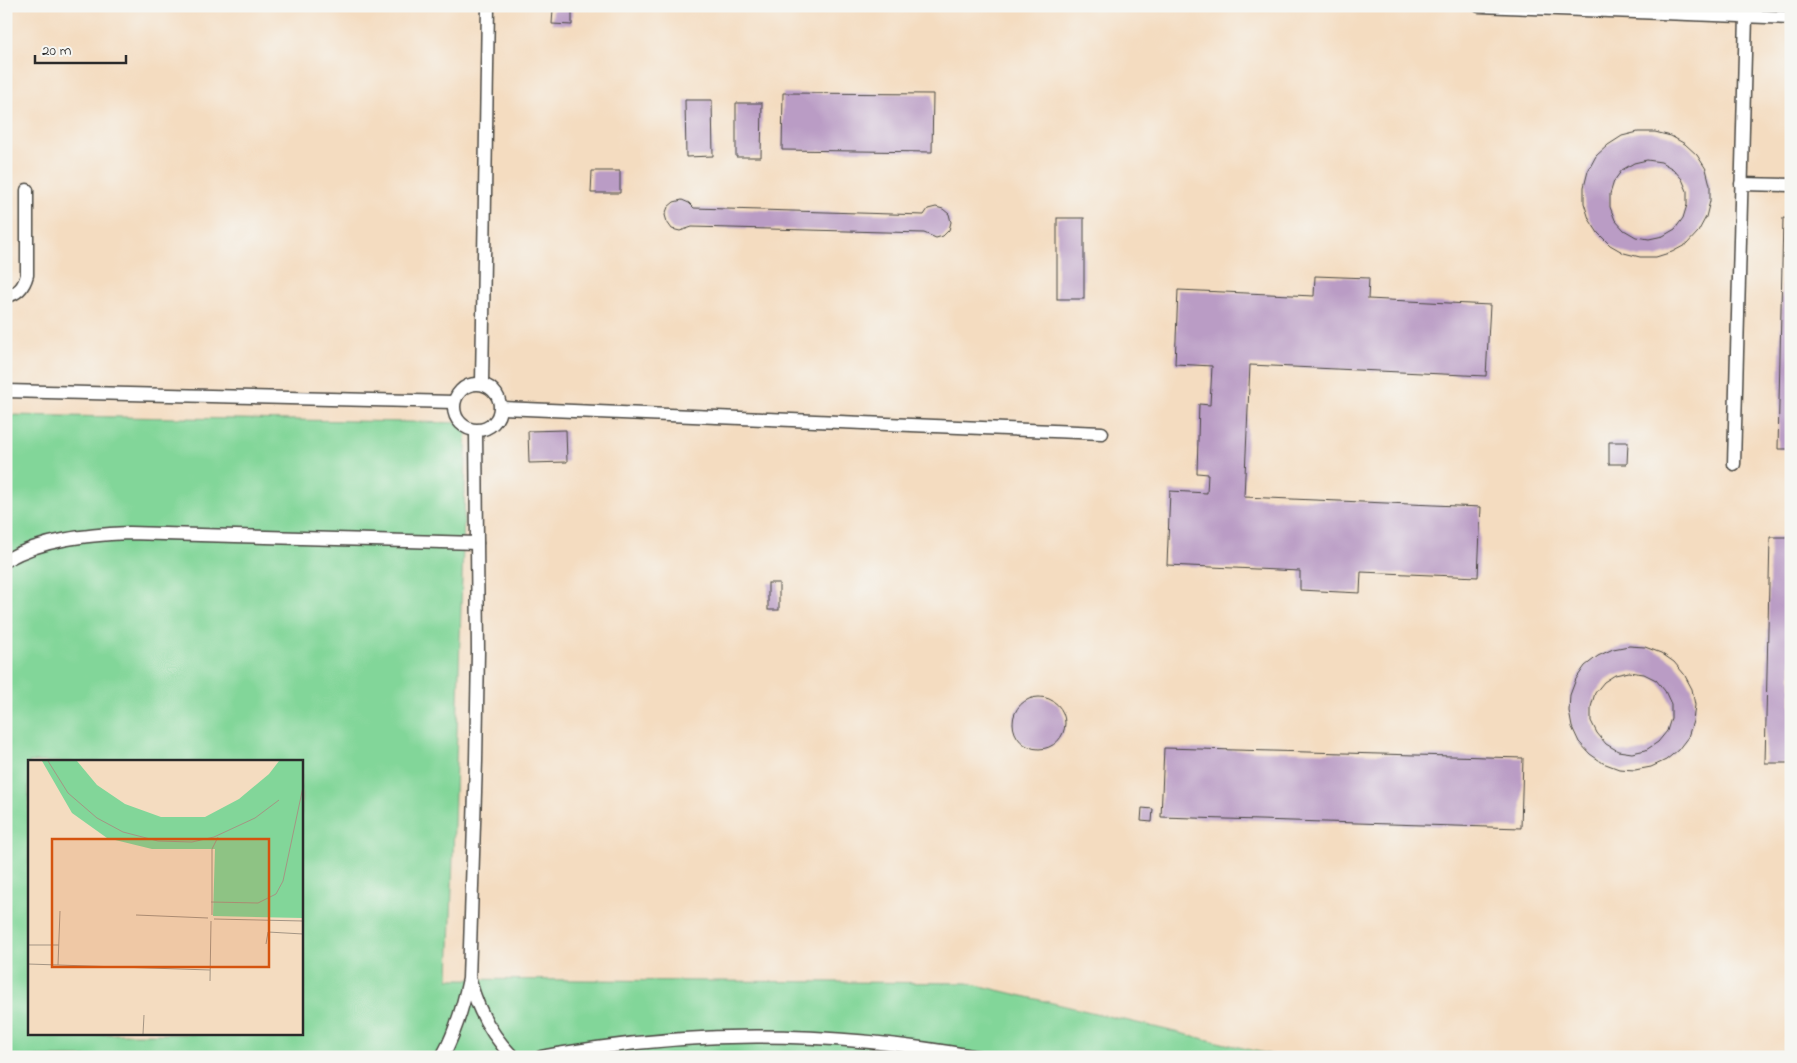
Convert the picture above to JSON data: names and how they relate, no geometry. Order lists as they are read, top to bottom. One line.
{"scale_bar":"20 m"}
